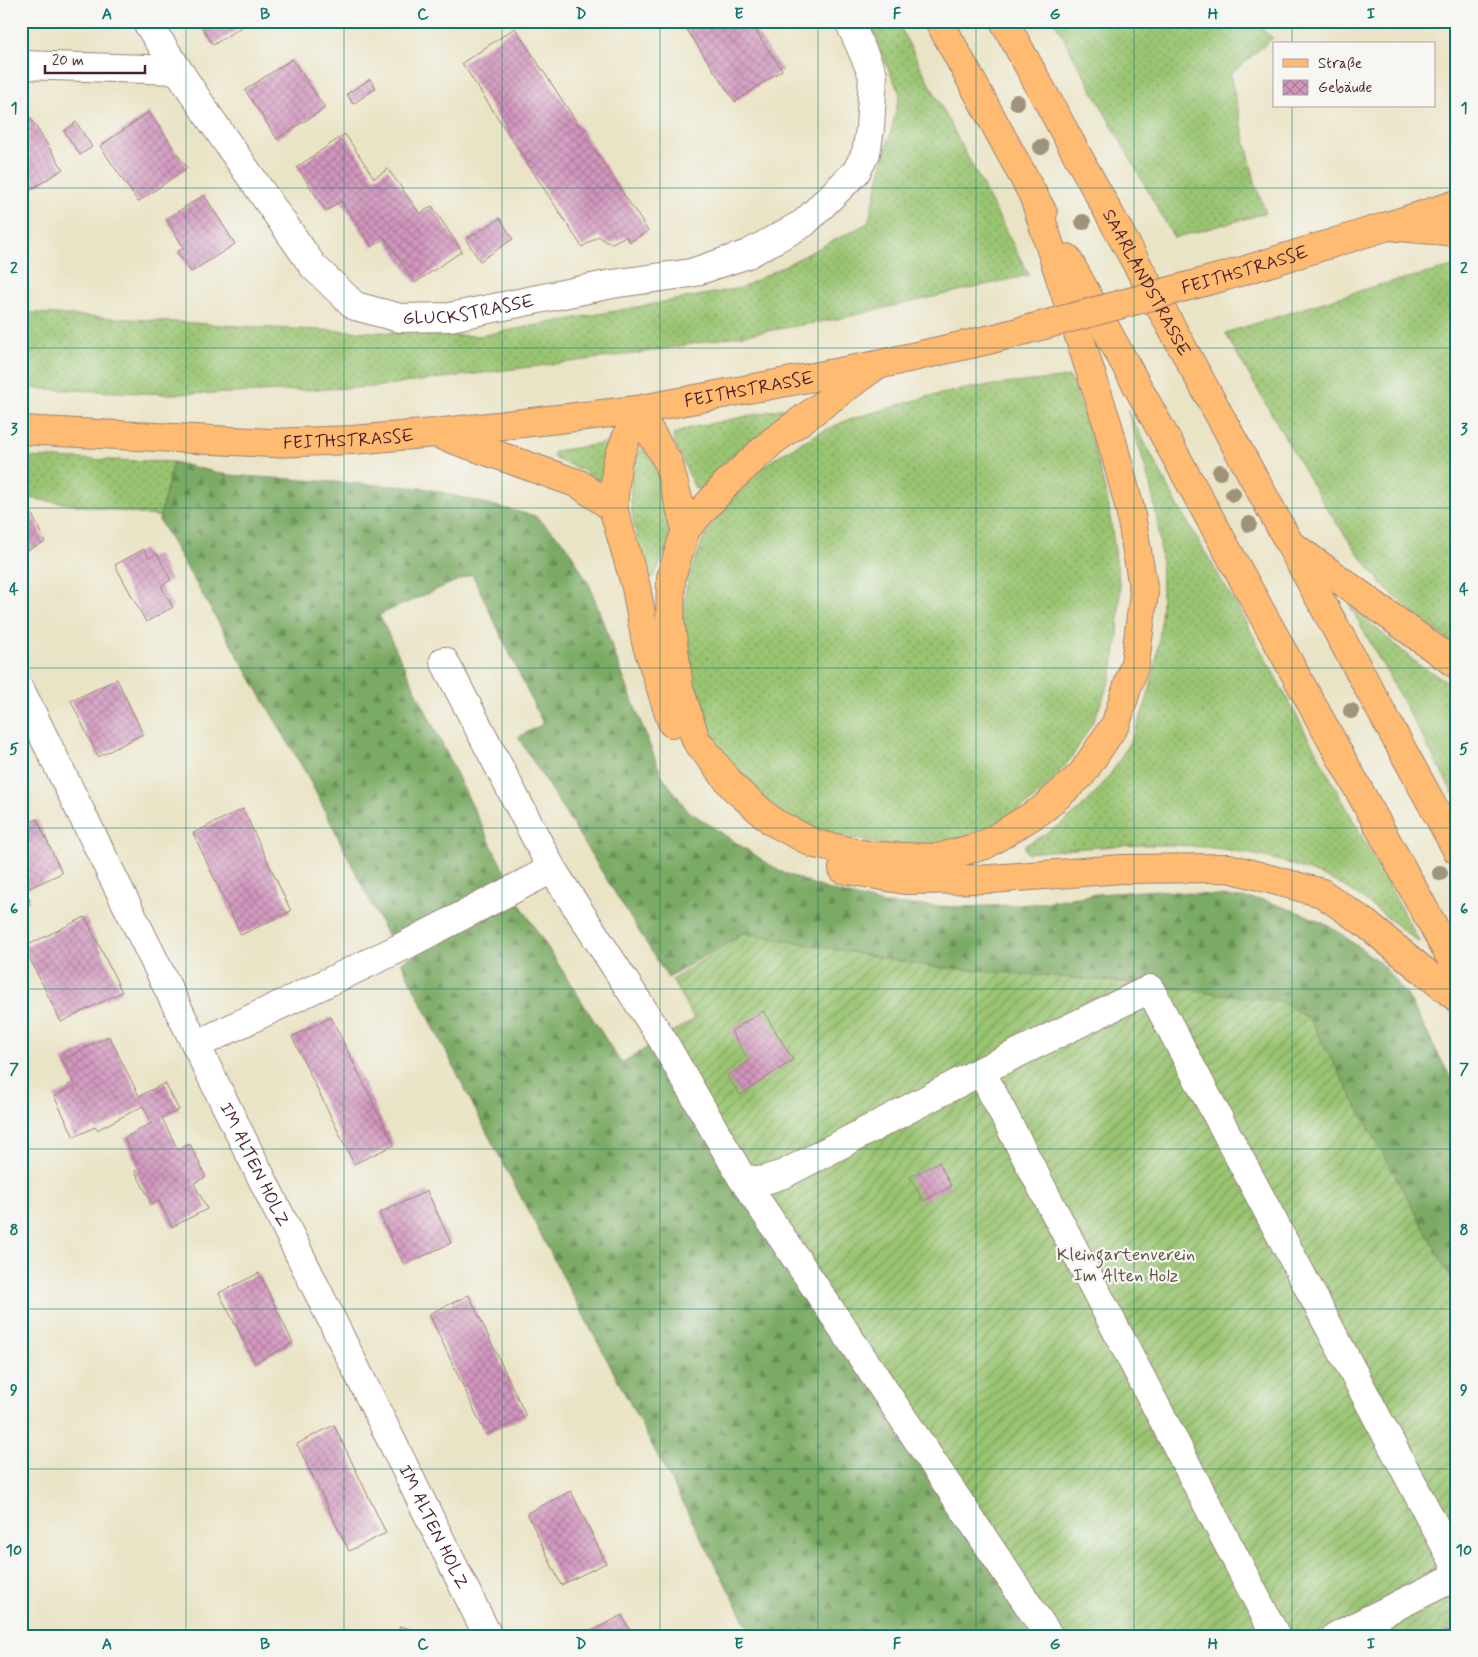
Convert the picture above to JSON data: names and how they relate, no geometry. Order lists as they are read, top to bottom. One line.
{"streets":{"main road":["FEITHSTRASSE","SAARLANDSTRASSE"],"street":["GLUCKSTRASSE","IM ALTEN HOLZ"]},"parks":["Kleingartenverein Im Alten Holz"],"legend":["Straße","Gebäude"],"scale_bar":"20 m","grid":{"columns":["A","B","C","D","E","F","G","H","I"],"rows":["1","2","3","4","5","6","7","8","9","10"]}}
